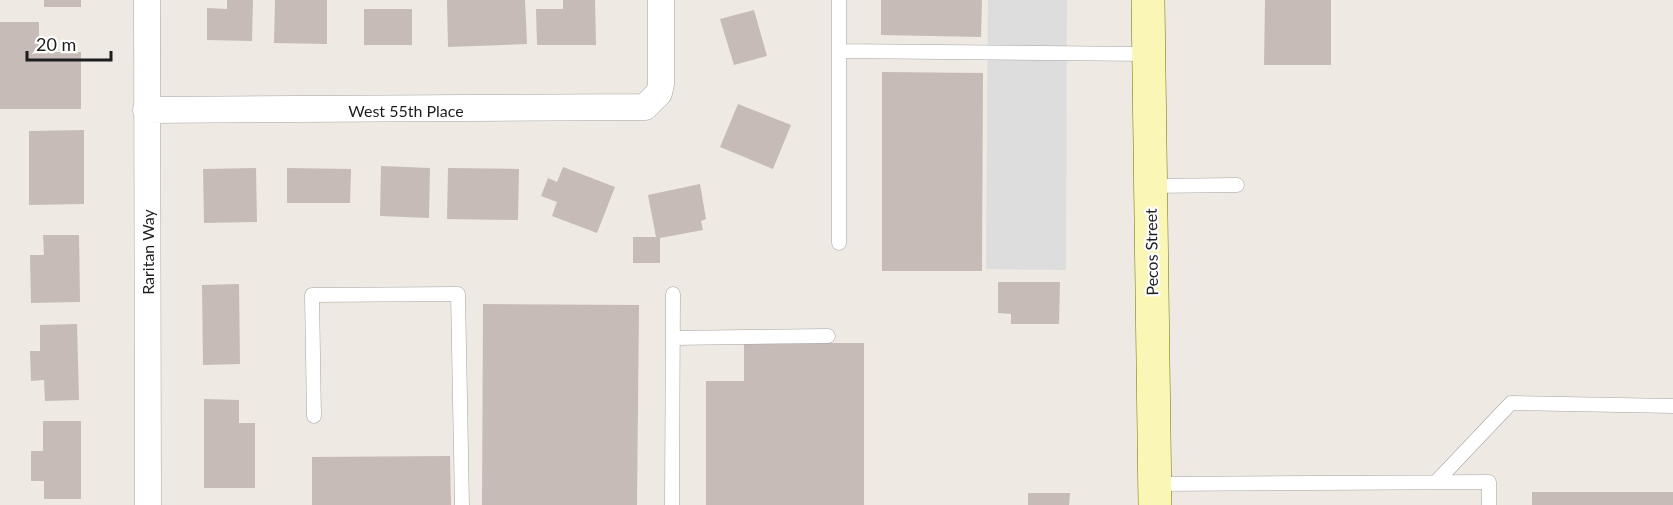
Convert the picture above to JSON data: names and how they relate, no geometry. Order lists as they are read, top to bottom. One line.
{"streets":{"main road":["Pecos Street"],"street":["West 55th Place","Raritan Way"]},"crossings":[["West 55th Place","Raritan Way"]],"scale_bar":"20 m"}
